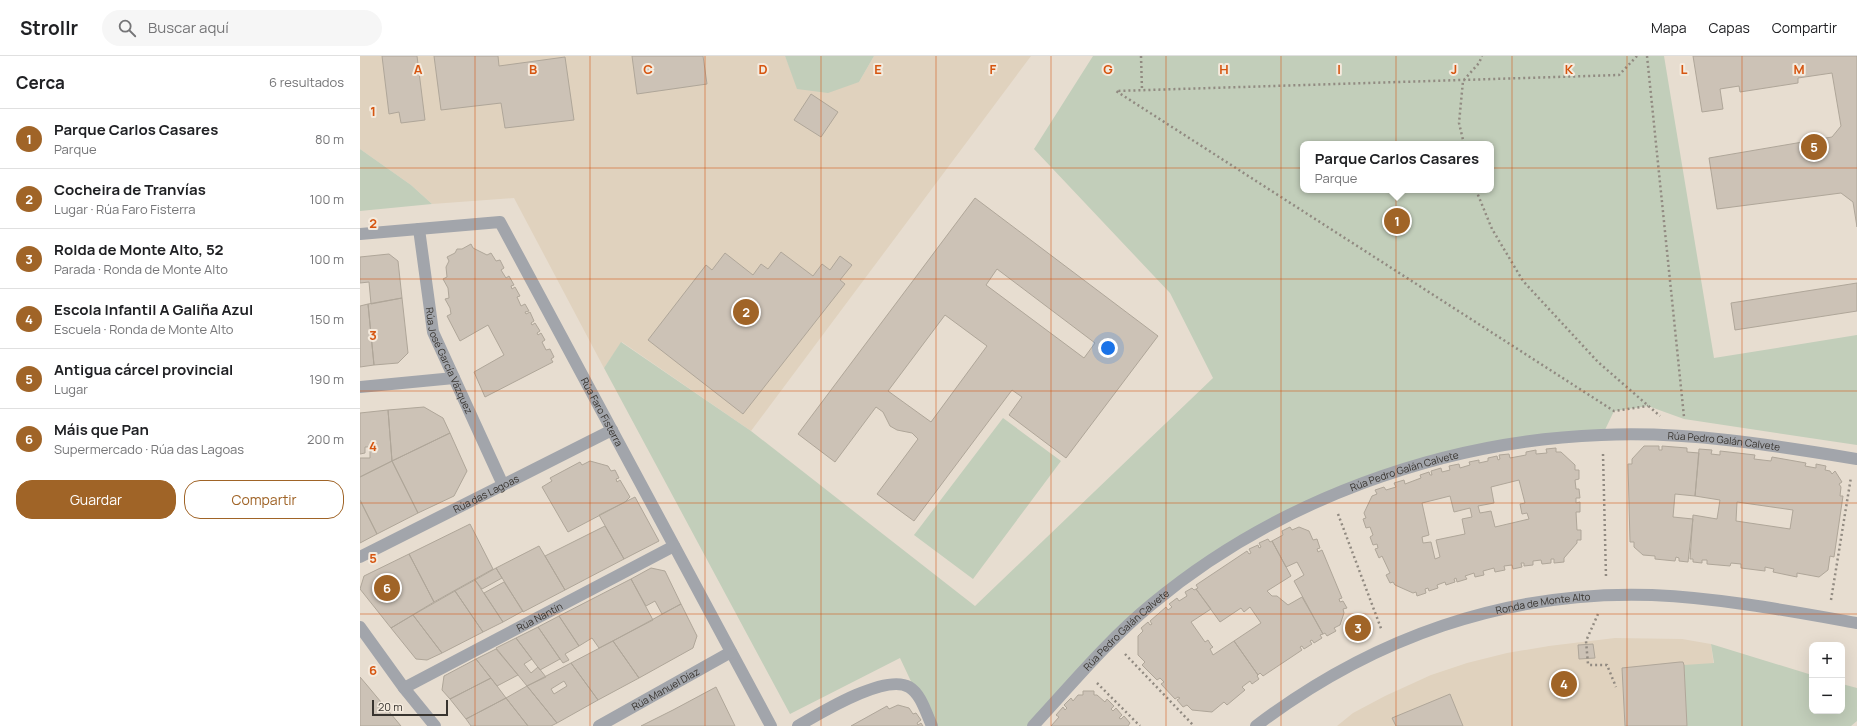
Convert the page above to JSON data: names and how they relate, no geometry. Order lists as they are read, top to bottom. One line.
{"streets":{"street":["Rúa José García Vázquez","Rúa Faro Fisterra","Rúa Pedro Galán Calvete","Rúa das Lagoas","Ronda de Monte Alto","Rúa Nantín","Rúa Manuel Díaz"]},"crossings":[["Rúa José García Vázquez","Rúa Faro Fisterra"],["Rúa José García Vázquez","Rúa das Lagoas"],["Rúa Faro Fisterra","Rúa das Lagoas"],["Rúa Faro Fisterra","Rúa Nantín"],["Rúa Faro Fisterra","Rúa Manuel Díaz"]],"scale_bar":"20 m","page":{"header":"Strollr","search":"Buscar aquí","nav":["Mapa","Capas","Compartir"],"heading":["Cerca","6 resultados"],"list":[{"mark":"1","name":"Parque Carlos Casares","note":"Parque","value":"80 m"},{"mark":"2","name":"Cocheira de Tranvías","note":"Lugar · Rúa Faro Fisterra","value":"100 m"},{"mark":"3","name":"Rolda de Monte Alto, 52","note":"Parada · Ronda de Monte Alto","value":"100 m"},{"mark":"4","name":"Escola Infantil A Galiña Azul","note":"Escuela · Ronda de Monte Alto","value":"150 m"},{"mark":"5","name":"Antigua cárcel provincial","note":"Lugar","value":"190 m"},{"mark":"6","name":"Máis que Pan","note":"Supermercado · Rúa das Lagoas","value":"200 m"}],"pins":["5","1","2","6","3","4"],"popup":["Parque Carlos Casares","Parque"],"buttons":["Guardar","Compartir"],"map_buttons":["+","−"],"scale":"20 m"},"grid":{"columns":["A","B","C","D","E","F","G","H","I","J","K","L","M"],"rows":["1","2","3","4","5","6"]}}
